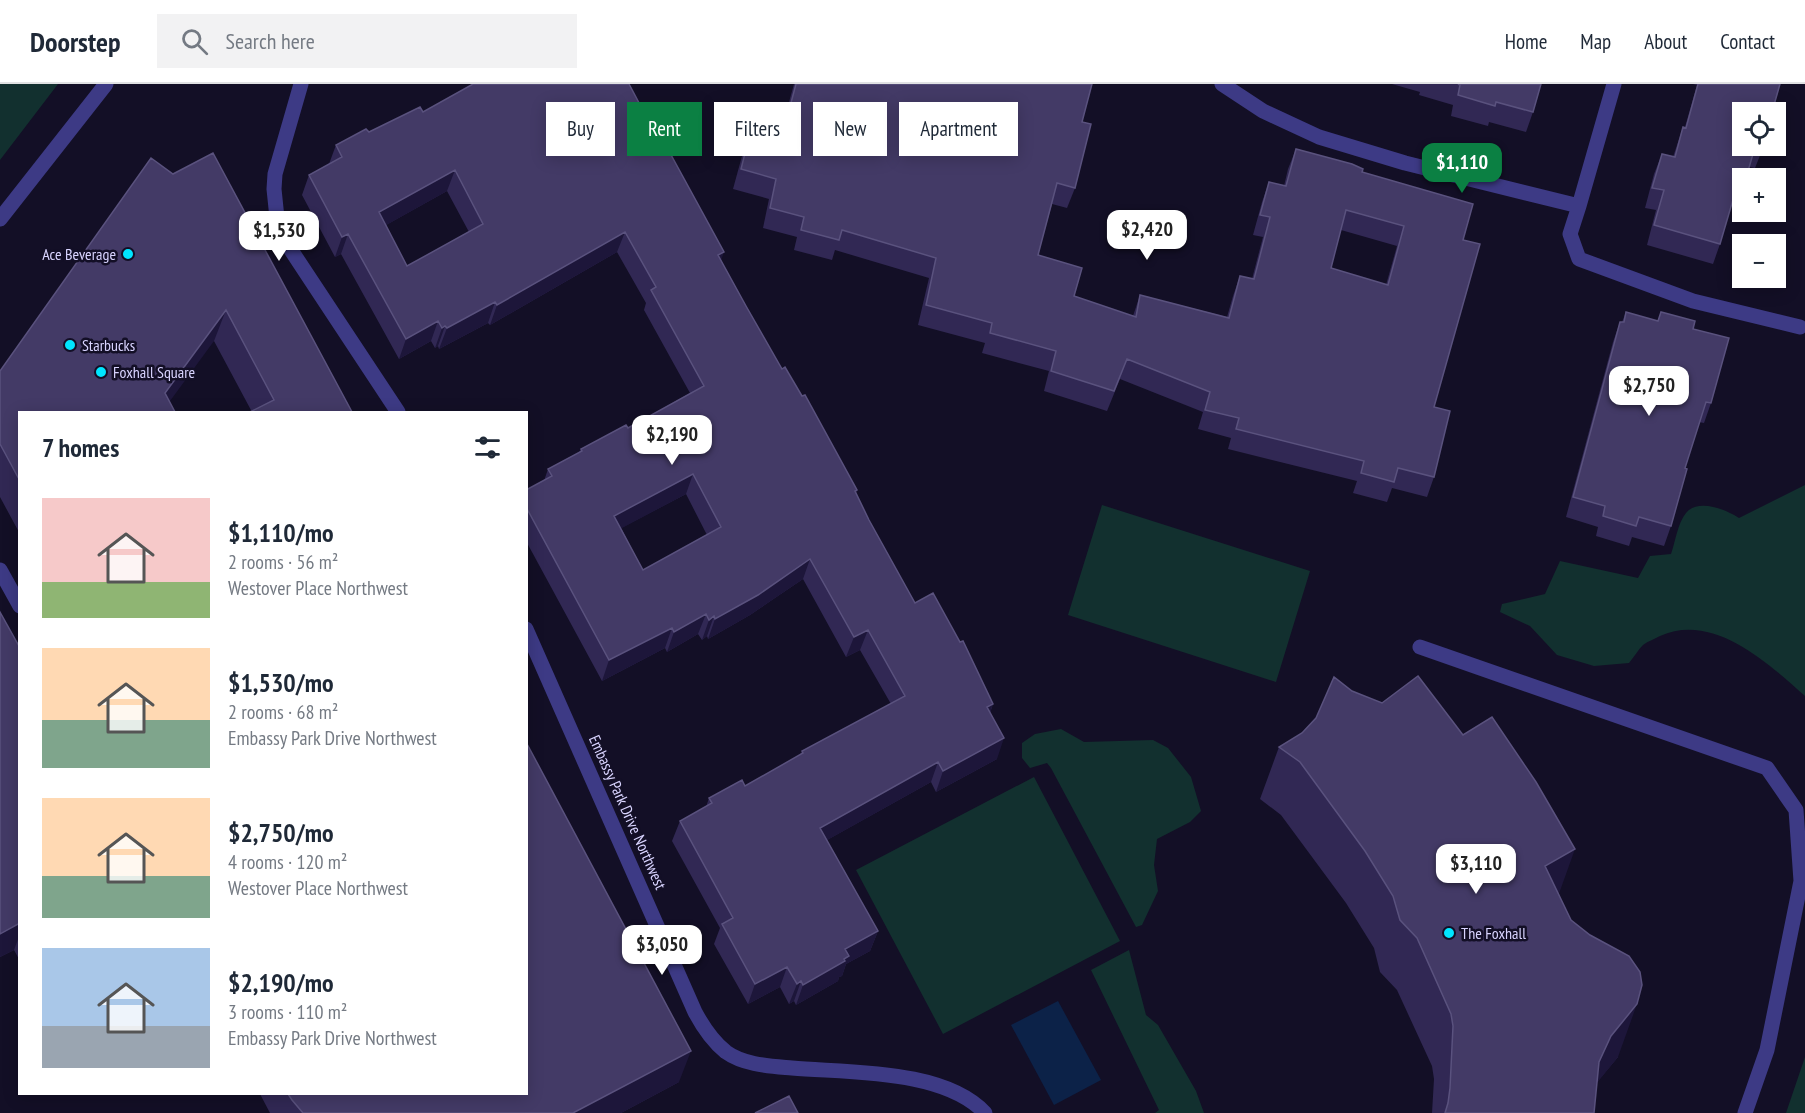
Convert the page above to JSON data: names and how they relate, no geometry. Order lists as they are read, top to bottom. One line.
{"streets":{"street":["Embassy Park Drive Northwest"]},"places":["Ace Beverage","Starbucks","Foxhall Square","The Foxhall"],"page":{"header":"Doorstep","search":"Search here","nav":["Home","Map","About","Contact"],"map_buttons":["+","−"],"chip":["Buy","Rent","Filters","New","Apartment"],"price":["$1,110","$2,420","$1,530","$2,750","$2,190","$3,110","$3,050"],"heading":"7 homes","list":[{"name":"$1,110/mo","note":"2 rooms · 56 m² · Westover Place Northwest"},{"name":"$1,530/mo","note":"2 rooms · 68 m² · Embassy Park Drive Northwest"},{"name":"$2,750/mo","note":"4 rooms · 120 m² · Westover Place Northwest"},{"name":"$2,190/mo","note":"3 rooms · 110 m² · Embassy Park Drive Northwest"}]}}
